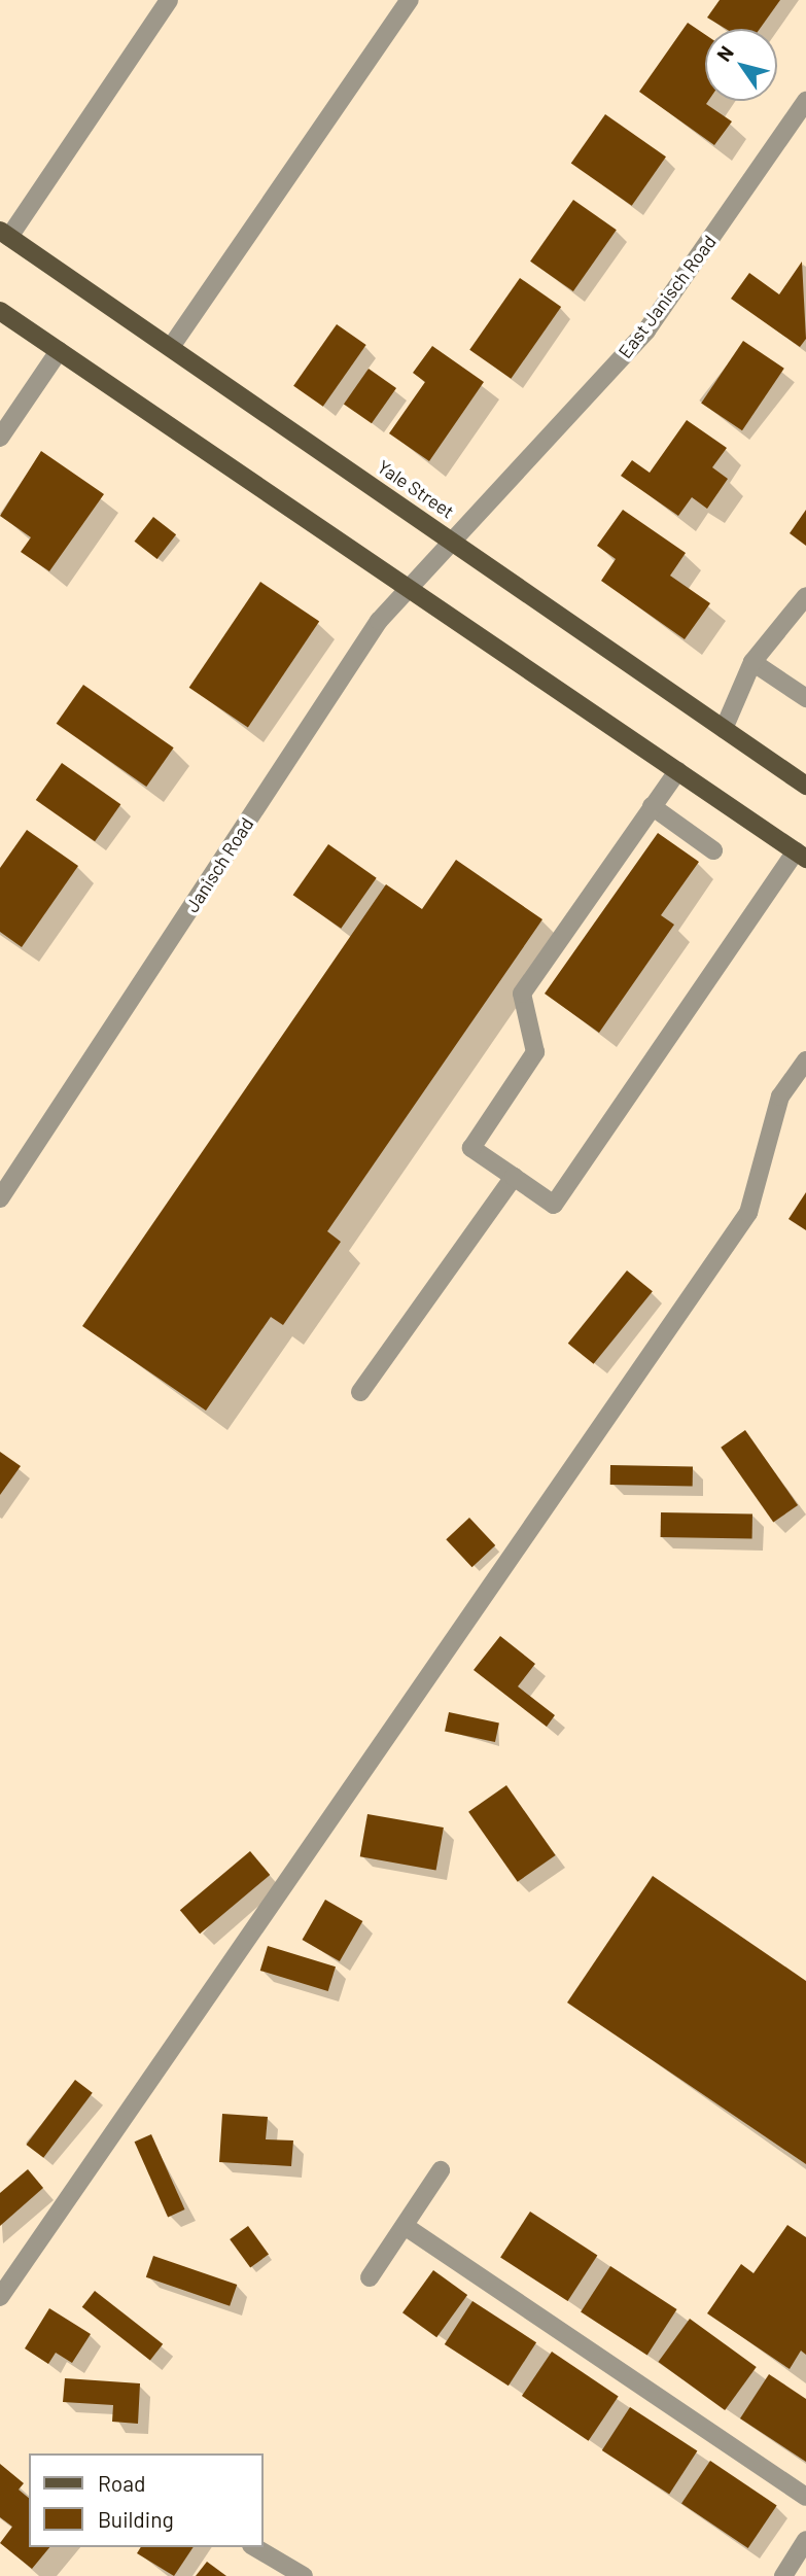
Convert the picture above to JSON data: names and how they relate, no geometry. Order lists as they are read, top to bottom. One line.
{"streets":{"main road":["Yale Street"],"street":["East Janisch Road","Janisch Road"]},"crossings":[["East Janisch Road","Yale Street"],["East Janisch Road","Janisch Road"],["Yale Street","Janisch Road"]],"legend":["Road","Building"],"north":"top left"}
